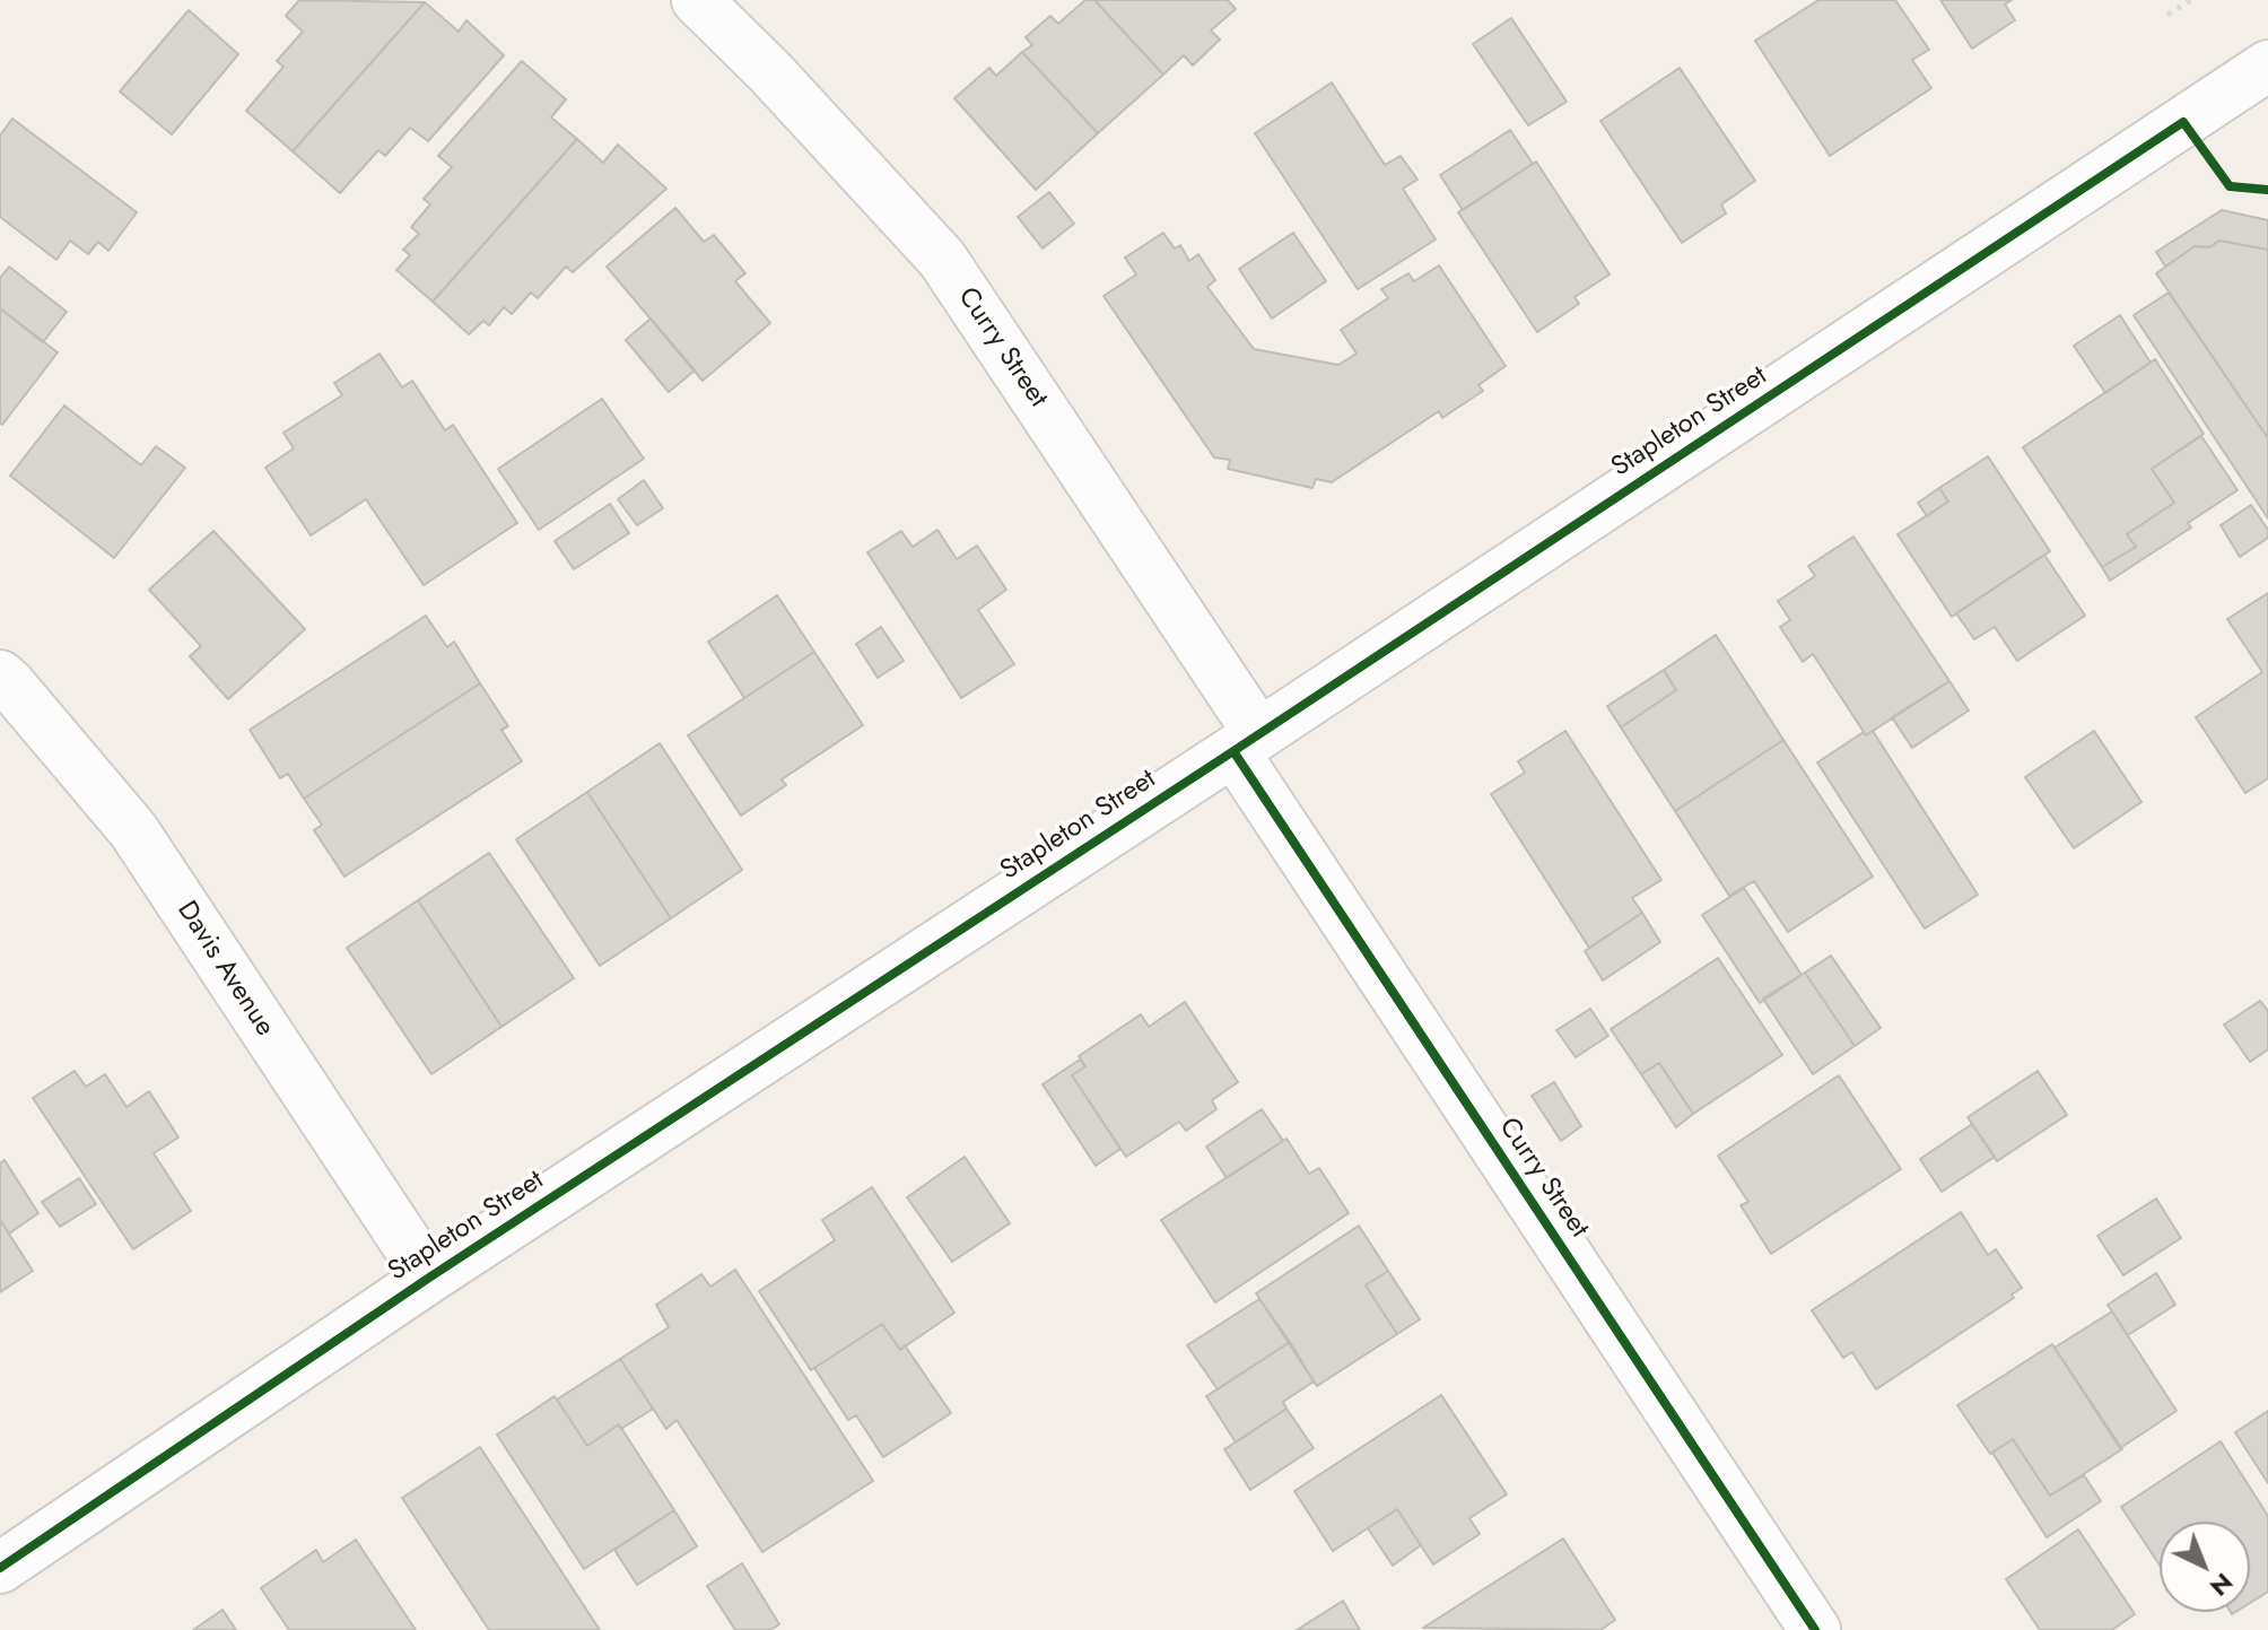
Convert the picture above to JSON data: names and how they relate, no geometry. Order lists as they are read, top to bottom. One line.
{"streets":{"street":["Curry Street","Stapleton Street","Davis Avenue"]},"crossings":[["Curry Street","Stapleton Street"],["Stapleton Street","Davis Avenue"]],"north":"bottom right"}
